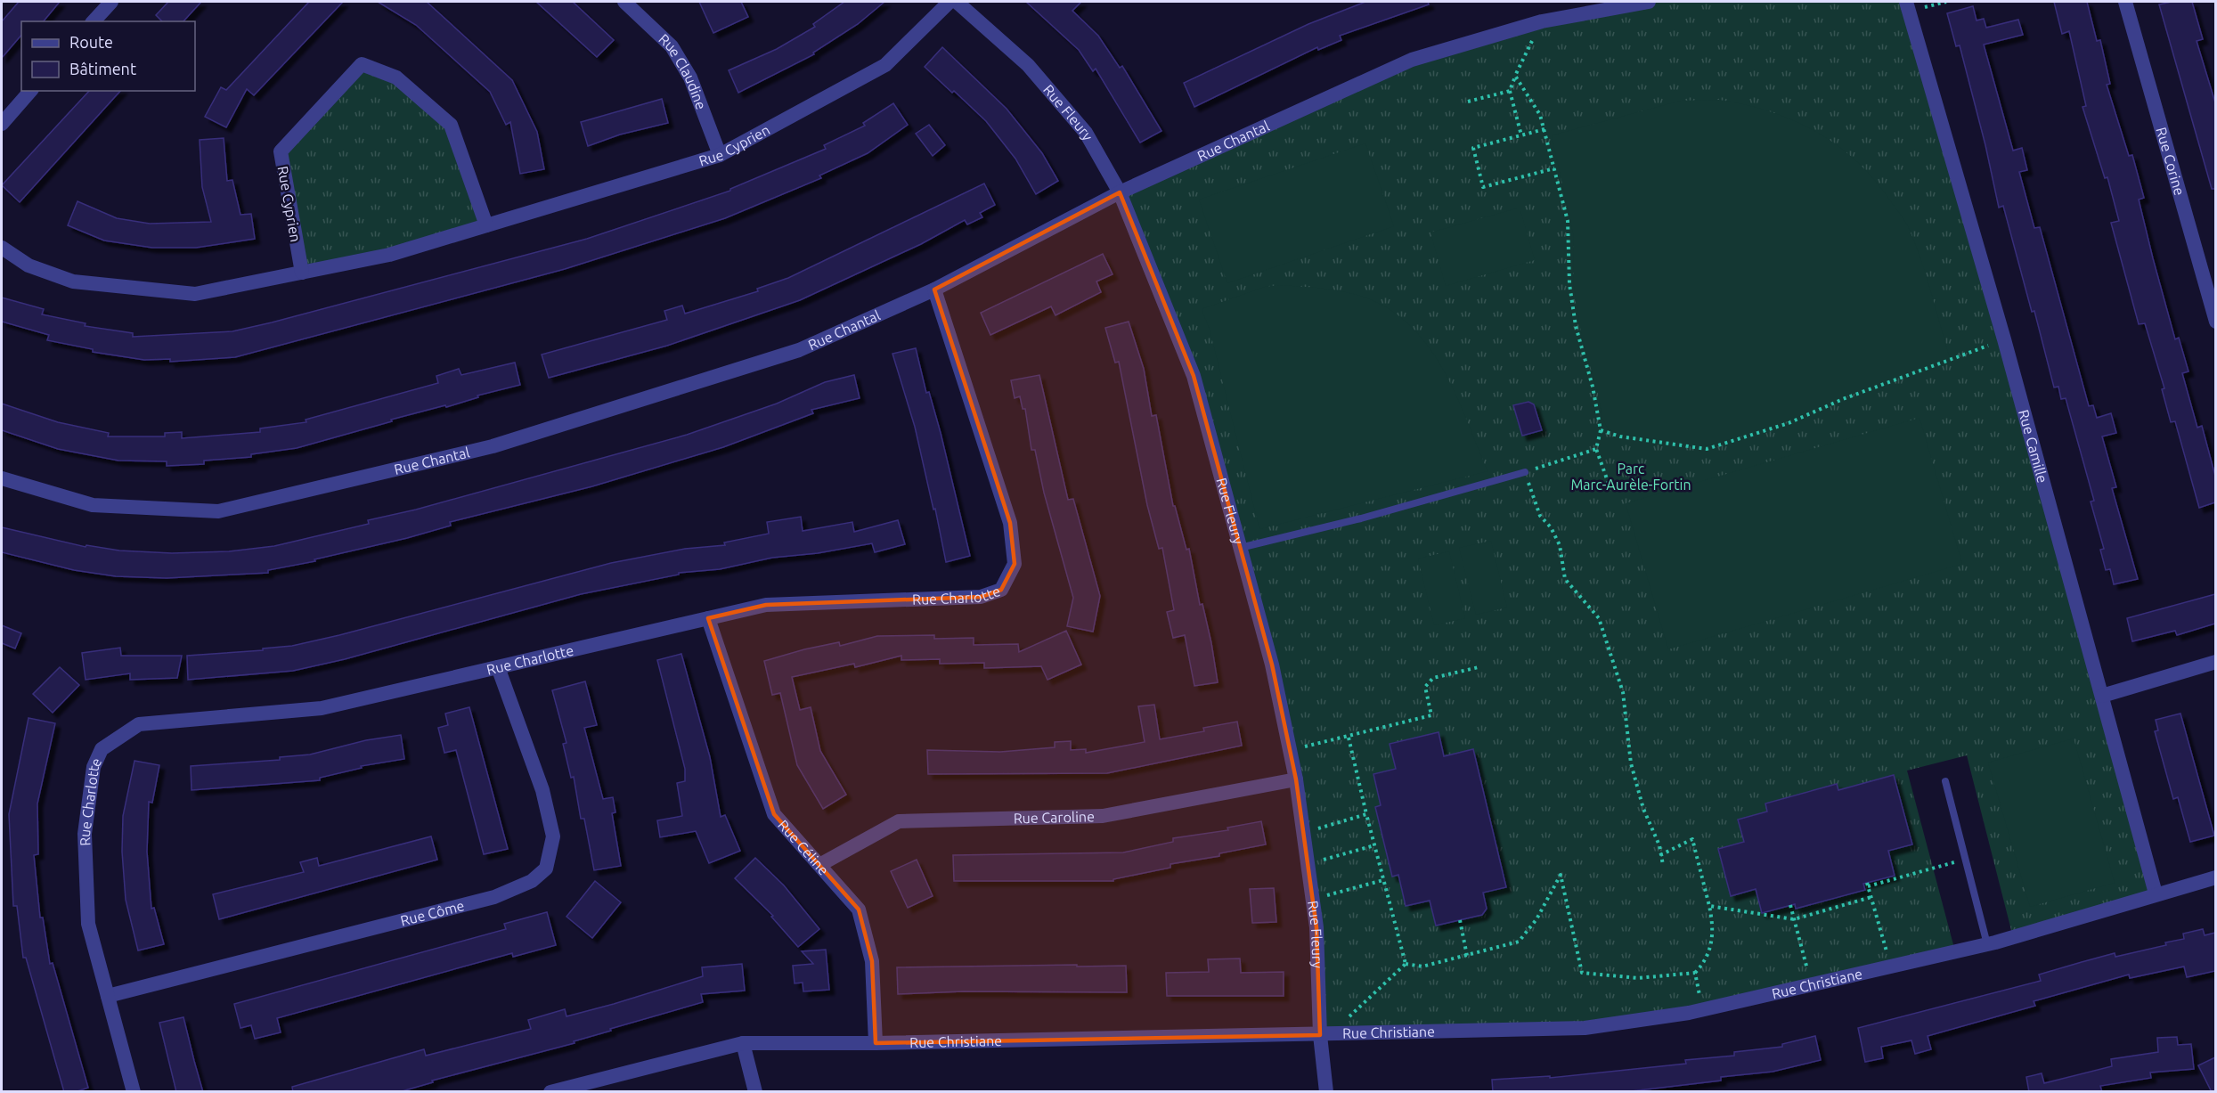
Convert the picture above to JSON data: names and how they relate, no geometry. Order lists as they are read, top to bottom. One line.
{"streets":{"street":["Rue Claudine","Rue Fleury","Rue Chantal","Rue Cyprien","Rue Corine","Rue Camille","Rue Charlotte","Rue Caroline","Rue Céline","Rue Côme","Rue Christiane"]},"crossings":[["Rue Claudine","Rue Cyprien"],["Rue Fleury","Rue Chantal"],["Rue Fleury","Rue Caroline"],["Rue Fleury","Rue Christiane"],["Rue Chantal","Rue Charlotte"],["Rue Camille","Rue Christiane"],["Rue Charlotte","Rue Céline"],["Rue Charlotte","Rue Côme"],["Rue Caroline","Rue Céline"],["Rue Céline","Rue Christiane"]],"parks":["Parc Marc-Aurèle-Fortin"],"legend":["Route","Bâtiment"]}
